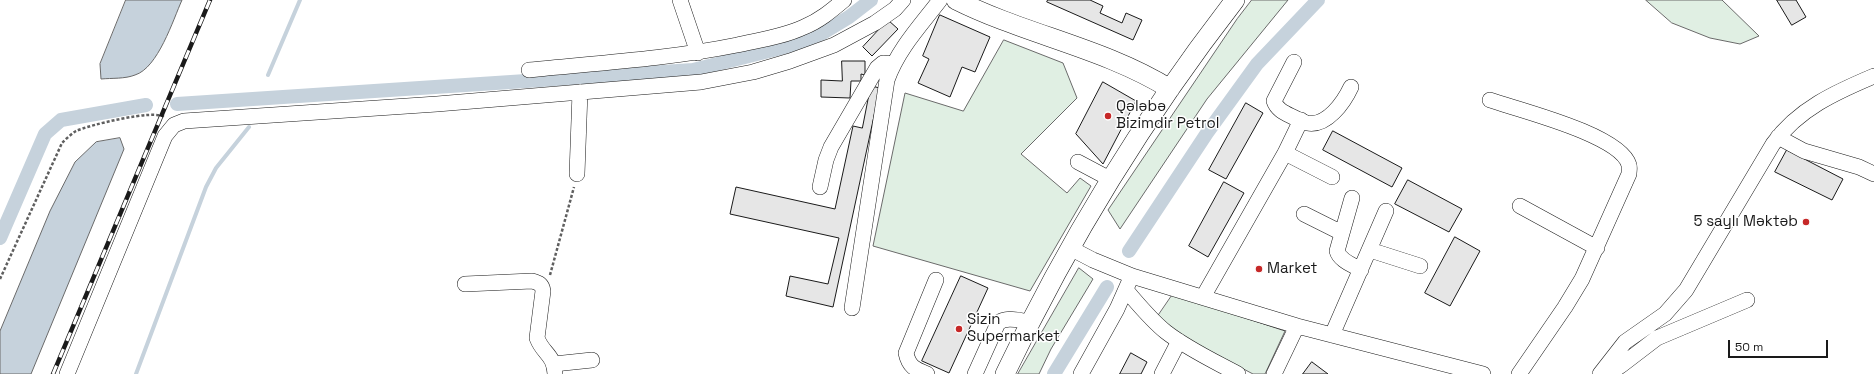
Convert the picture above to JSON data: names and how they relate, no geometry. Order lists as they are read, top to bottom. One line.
{"places":["Qələbə Bizimdir Petrol","5 saylı Məktəb","Market","Sizin Supermarket"],"scale_bar":"50 m"}
